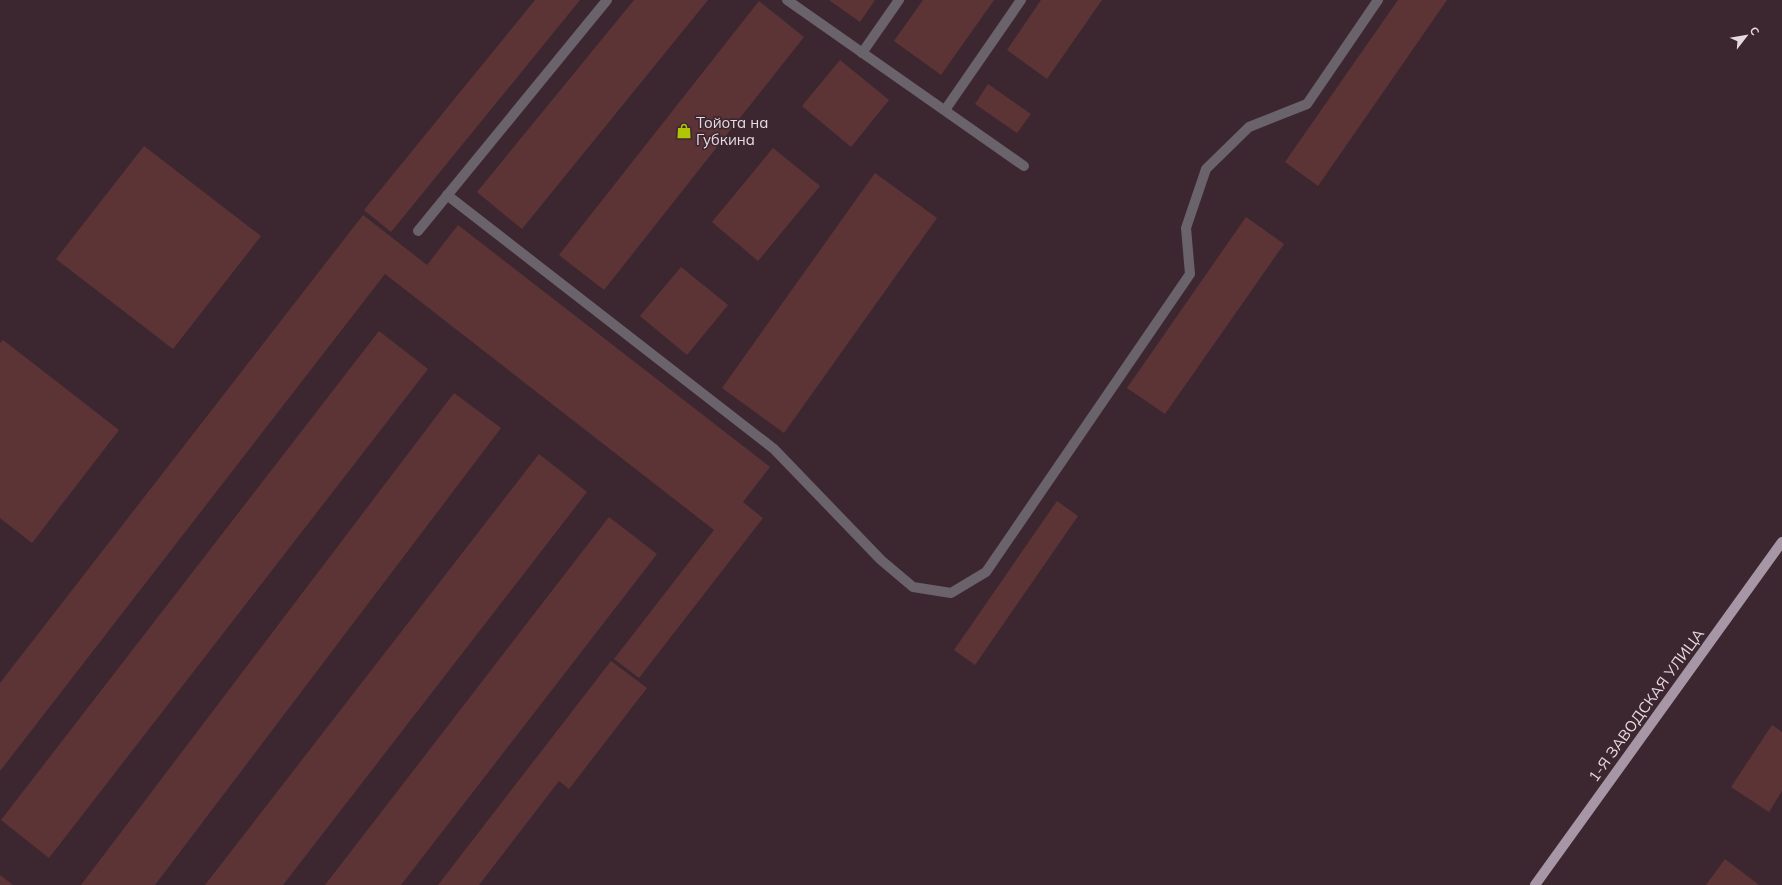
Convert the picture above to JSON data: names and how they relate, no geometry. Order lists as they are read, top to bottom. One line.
{"streets":{"main road":["1-Я ЗАВОДСКАЯ УЛИЦА"]},"places":{"shop":["Тойота на Губкина"]},"north":"top right"}
